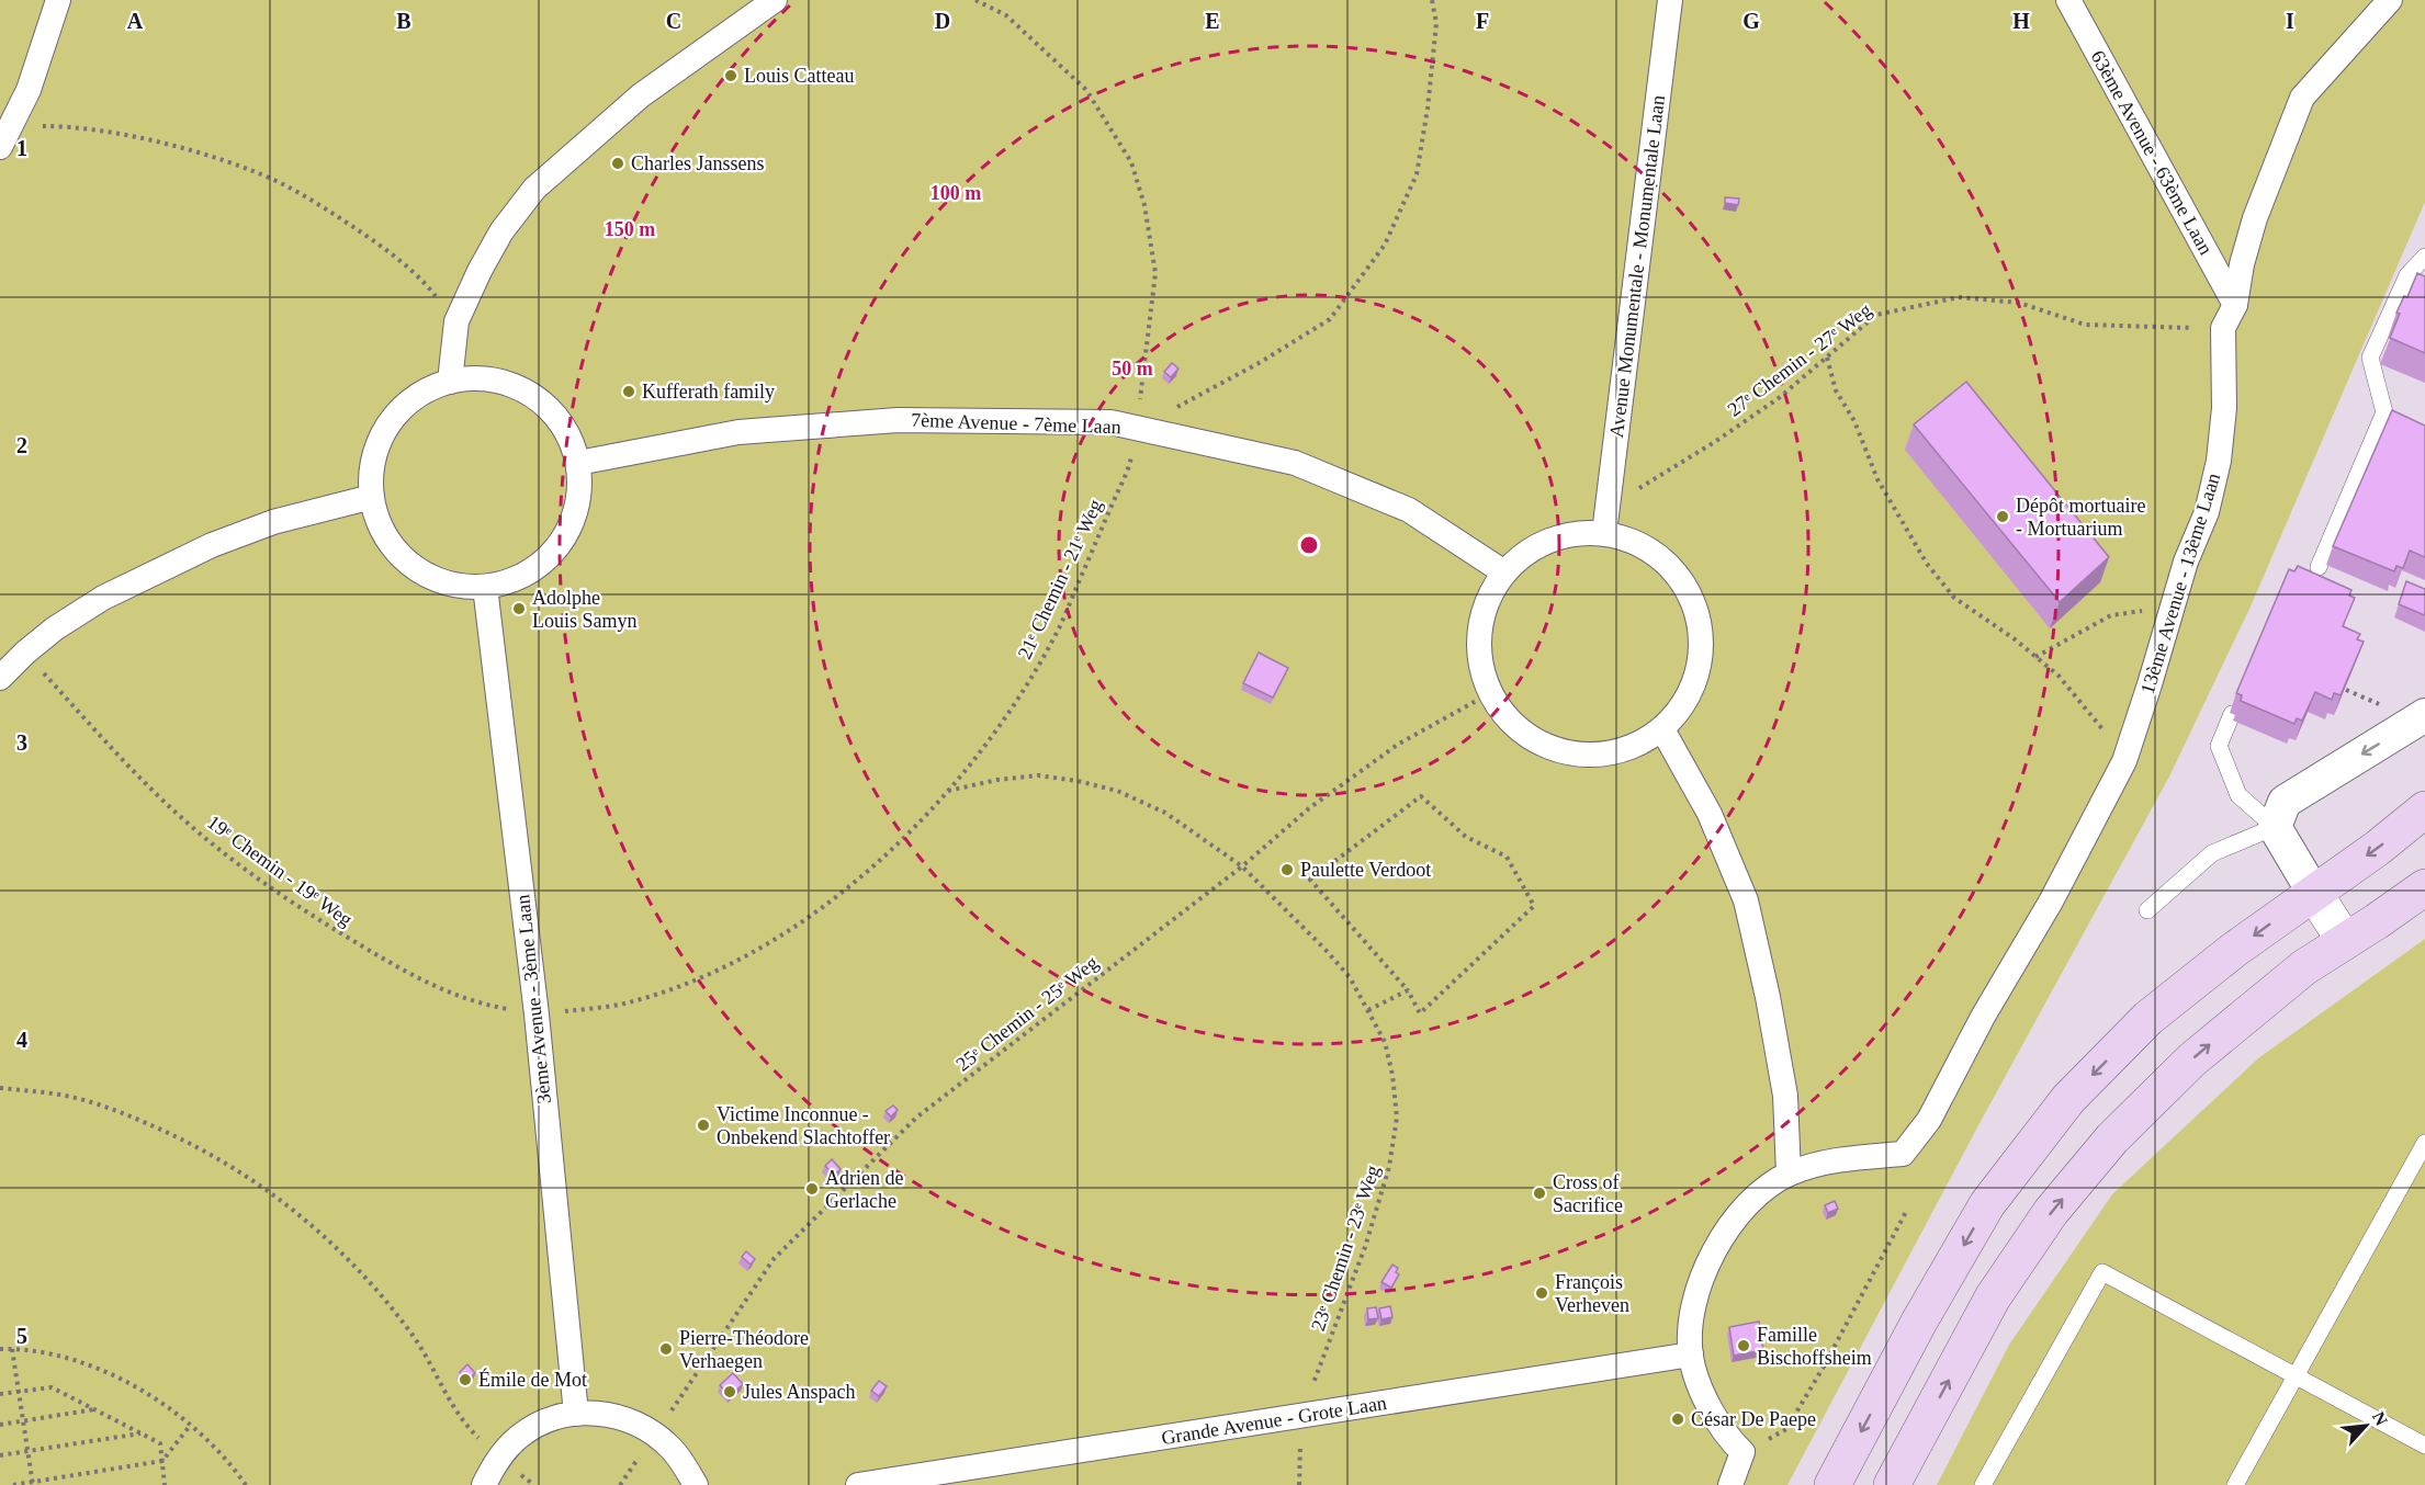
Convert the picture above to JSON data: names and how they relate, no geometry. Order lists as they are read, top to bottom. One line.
{"streets":{"street":["63ème Avenue - 63ème Laan","Avenue Monumentale - Monumentale Laan","7ème Avenue - 7ème Laan","13ème Avenue - 13ème Laan","3ème Avenue - 3ème Laan","Grande Avenue - Grote Laan"],"path":["27ᵉ Chemin - 27ᵉ Weg","21ᵉ Chemin - 21ᵉ Weg","19ᵉ Chemin - 19ᵉ Weg","25ᵉ Chemin - 25ᵉ Weg","23ᵉ Chemin - 23ᵉ Weg"]},"crossings":[["63ème Avenue - 63ème Laan","13ème Avenue - 13ème Laan"],["Avenue Monumentale - Monumentale Laan","27ᵉ Chemin - 27ᵉ Weg"],["Avenue Monumentale - Monumentale Laan","7ème Avenue - 7ème Laan"],["Avenue Monumentale - Monumentale Laan","25ᵉ Chemin - 25ᵉ Weg"],["27ᵉ Chemin - 27ᵉ Weg","13ème Avenue - 13ème Laan"],["7ème Avenue - 7ème Laan","21ᵉ Chemin - 21ᵉ Weg"],["7ème Avenue - 7ème Laan","3ème Avenue - 3ème Laan"],["7ème Avenue - 7ème Laan","25ᵉ Chemin - 25ᵉ Weg"],["21ᵉ Chemin - 21ᵉ Weg","19ᵉ Chemin - 19ᵉ Weg"],["21ᵉ Chemin - 21ᵉ Weg","3ème Avenue - 3ème Laan"],["21ᵉ Chemin - 21ᵉ Weg","23ᵉ Chemin - 23ᵉ Weg"],["19ᵉ Chemin - 19ᵉ Weg","3ème Avenue - 3ème Laan"],["25ᵉ Chemin - 25ᵉ Weg","23ᵉ Chemin - 23ᵉ Weg"],["23ᵉ Chemin - 23ᵉ Weg","Grande Avenue - Grote Laan"]],"places":["Louis Catteau","Charles Janssens","Kufferath family","Dépôt mortuaire - Mortuarium","Adolphe Louis Samyn","Paulette Verdoot","Victime Inconnue - Onbekend Slachtoffer","Adrien de Gerlache","Cross of Sacrifice","François Verheven","Famille Bischoffsheim","Pierre-Théodore Verhaegen","Émile de Mot","Jules Anspach","César De Paepe"],"north":"top right","grid":{"columns":["A","B","C","D","E","F","G","H","I"],"rows":["1","2","3","4","5"]},"rings":["100 m","150 m","50 m"]}
